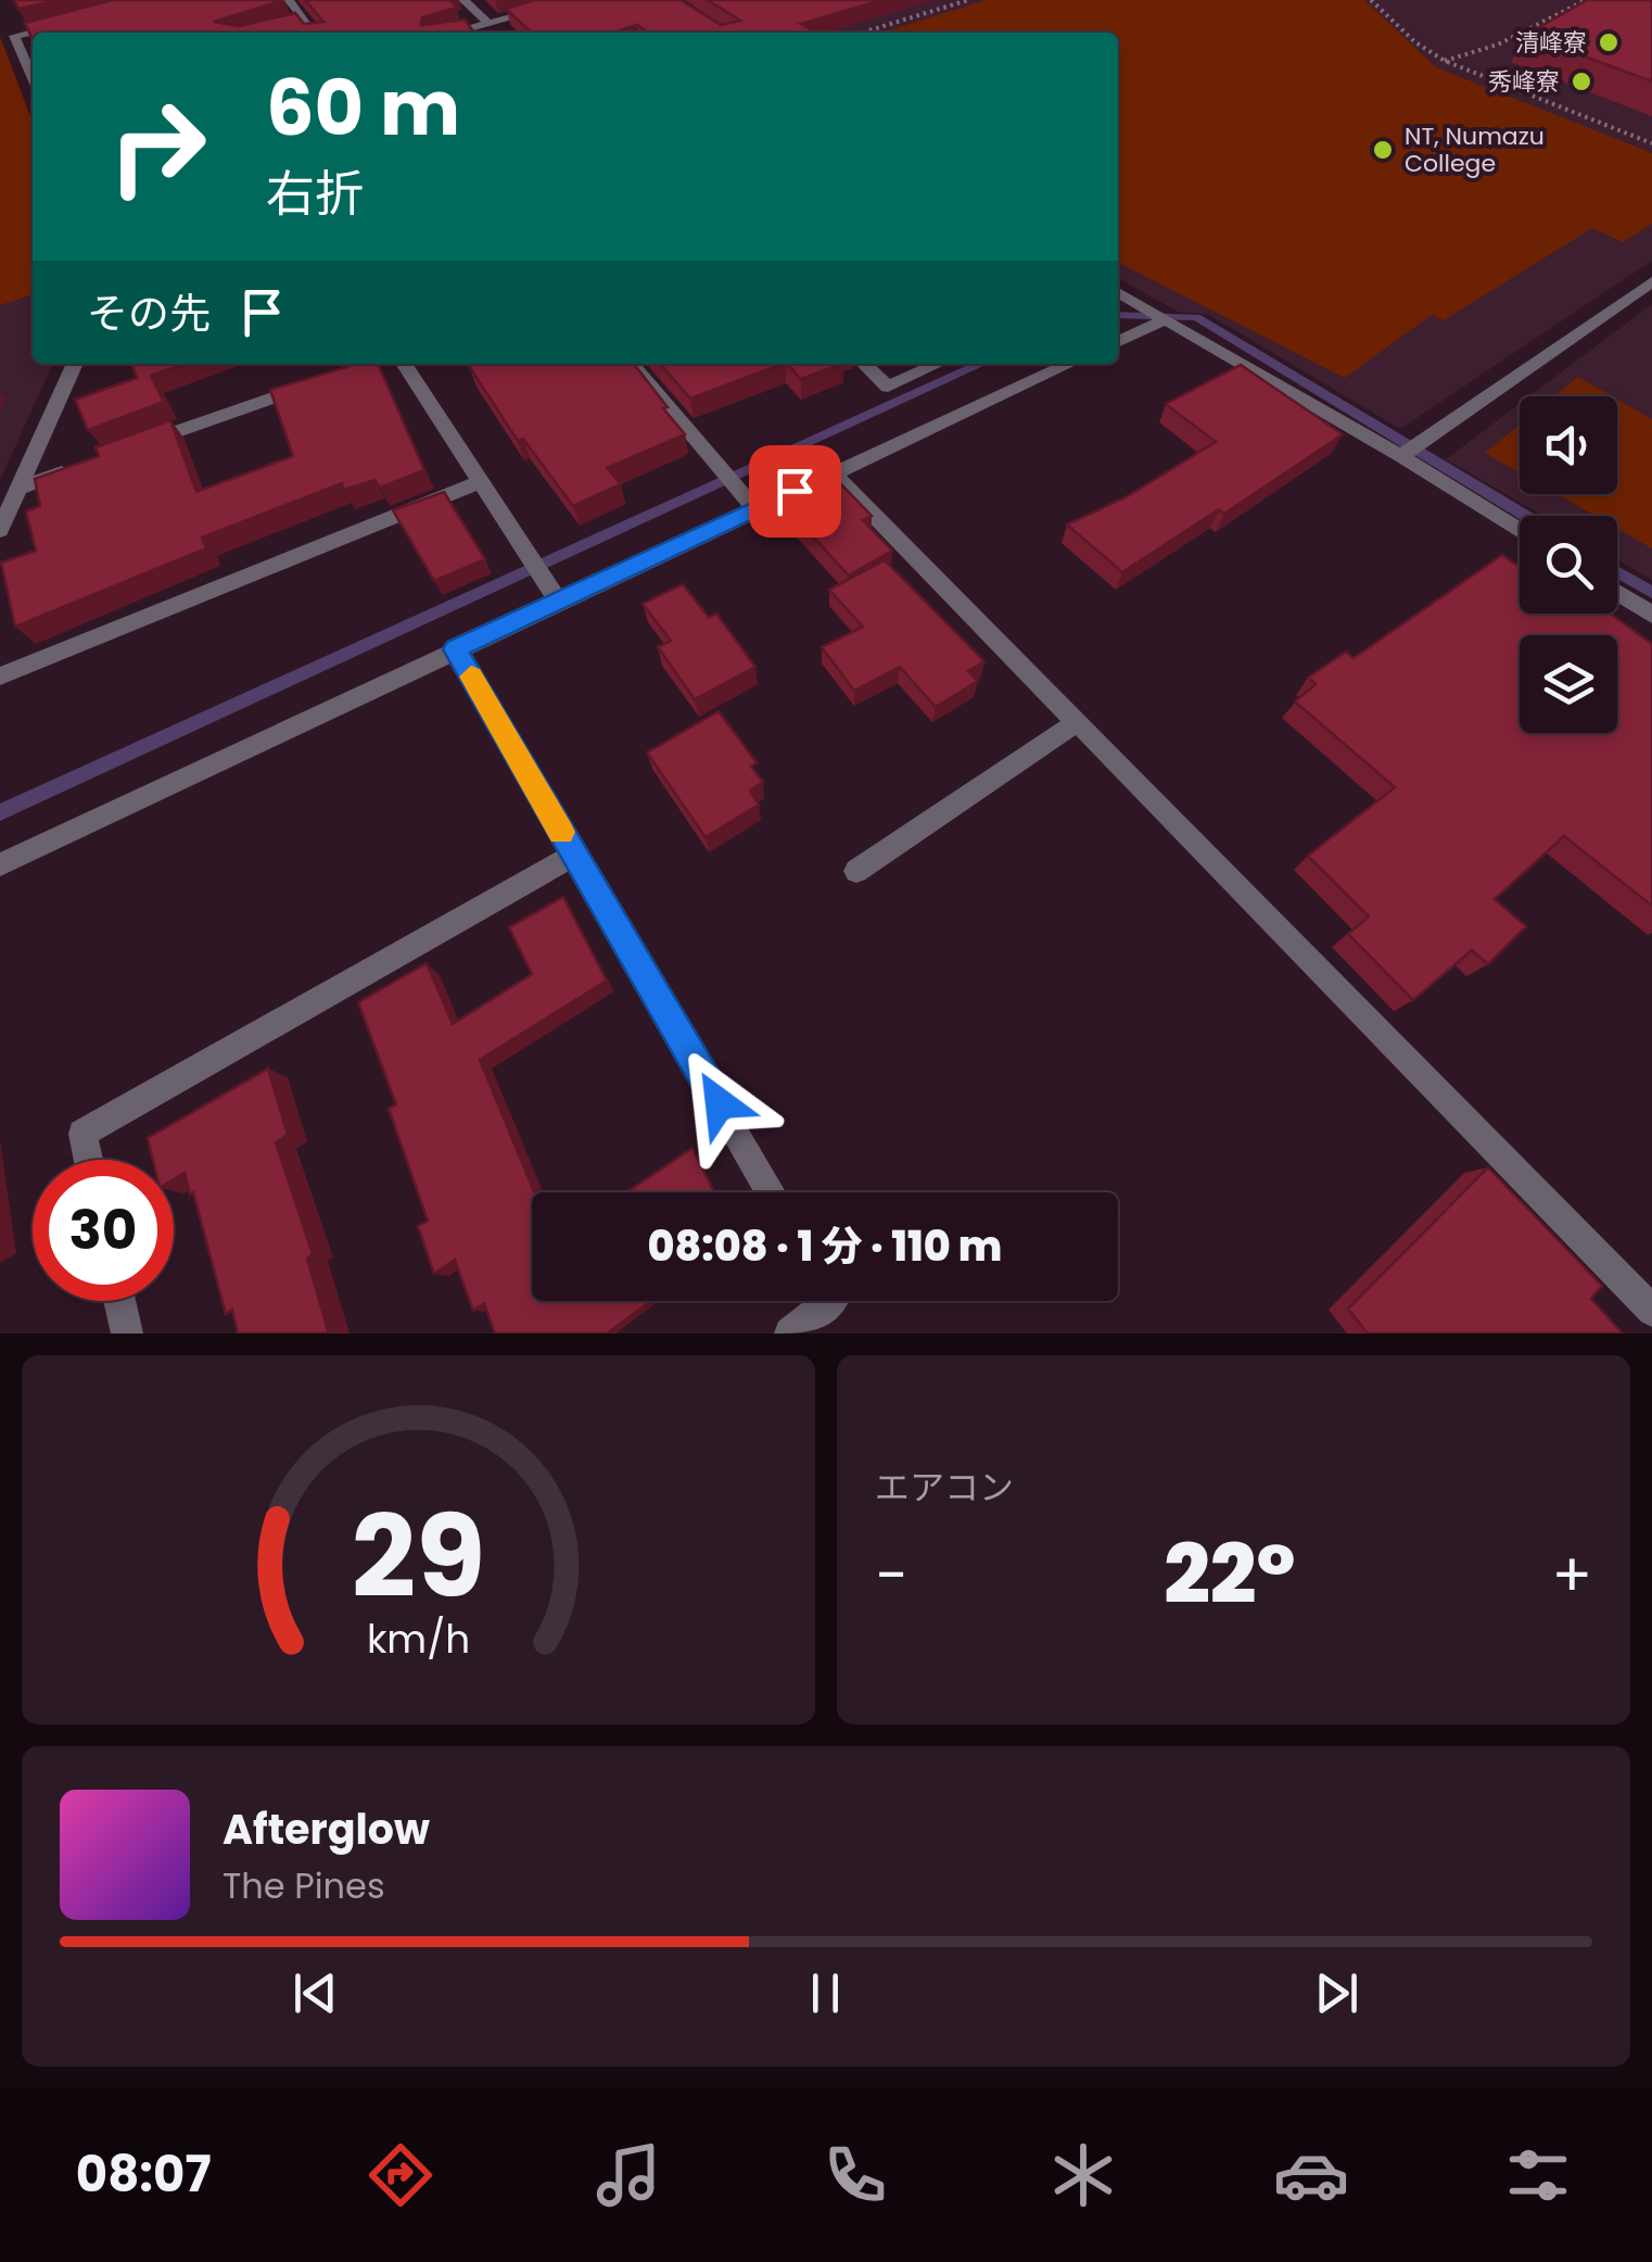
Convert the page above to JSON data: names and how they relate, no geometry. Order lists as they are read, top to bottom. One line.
{"places":["清峰寮","秀峰寮","NT, Numazu College"],"page":{"turn":["60 m","右折"],"then":"その先","limit":"30","trip":"08:08 · 1 分 · 110 m","tile":"エアコン","heat":["−","22°","+"],"song":["Afterglow","The Pines"],"tabs":"08:07","gauge":["29","km/h"]}}
